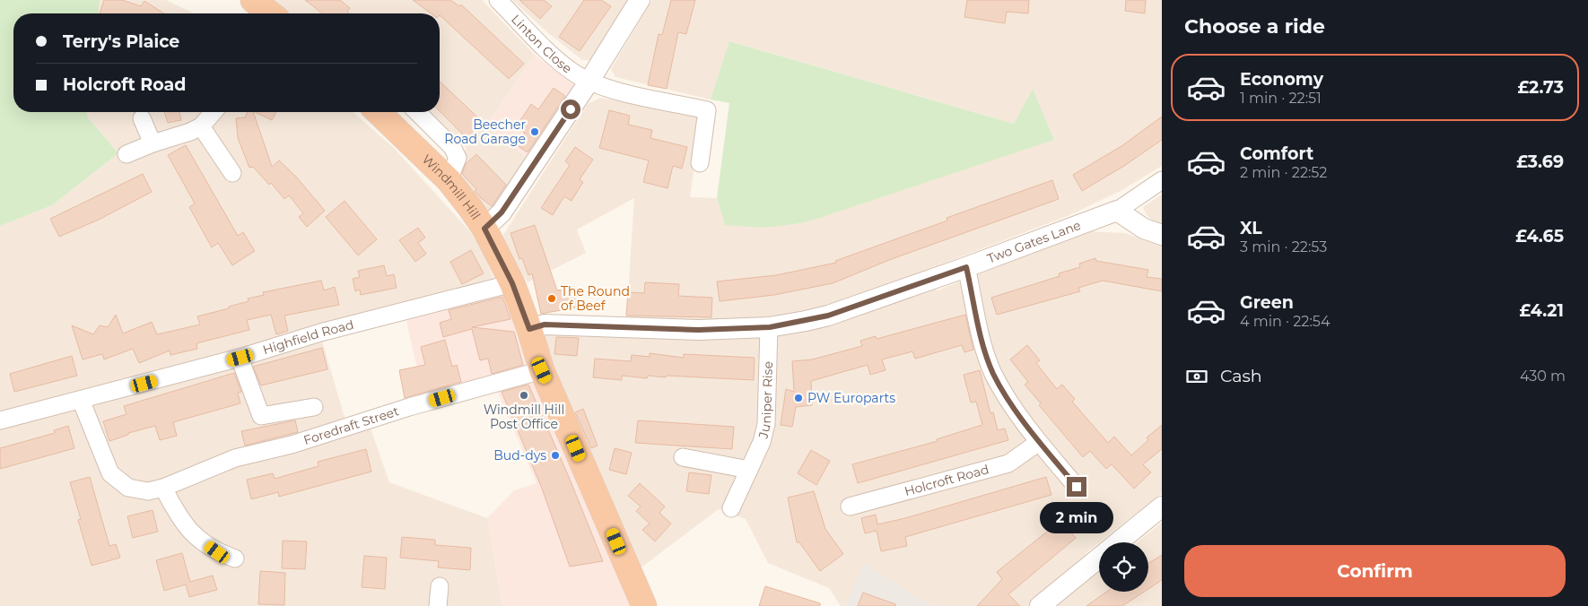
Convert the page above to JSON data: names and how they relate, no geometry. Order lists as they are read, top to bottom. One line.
{"streets":{"highway":["Windmill Hill"],"street":["Linton Close","Two Gates Lane","Highfield Road","Juniper Rise","Foredraft Street","Holcroft Road"]},"crossings":[["Windmill Hill","Two Gates Lane"],["Windmill Hill","Highfield Road"],["Windmill Hill","Foredraft Street"],["Two Gates Lane","Juniper Rise"],["Highfield Road","Foredraft Street"]],"places":["Beecher Road Garage","The Round of Beef","Windmill Hill Post Office","PW Europarts","Bud-dys"],"page":{"heading":"Choose a ride","banner":["Terry's Plaice","Holcroft Road"],"list":[{"name":"Economy","note":"1 min · 22:51","value":"£2.73"},{"name":"Comfort","note":"2 min · 22:52","value":"£3.69"},{"name":"XL","note":"3 min · 22:53","value":"£4.65"},{"name":"Green","note":"4 min · 22:54","value":"£4.21"}],"pay":["Cash","430 m"],"bubble":"2 min","buttons":"Confirm"}}
